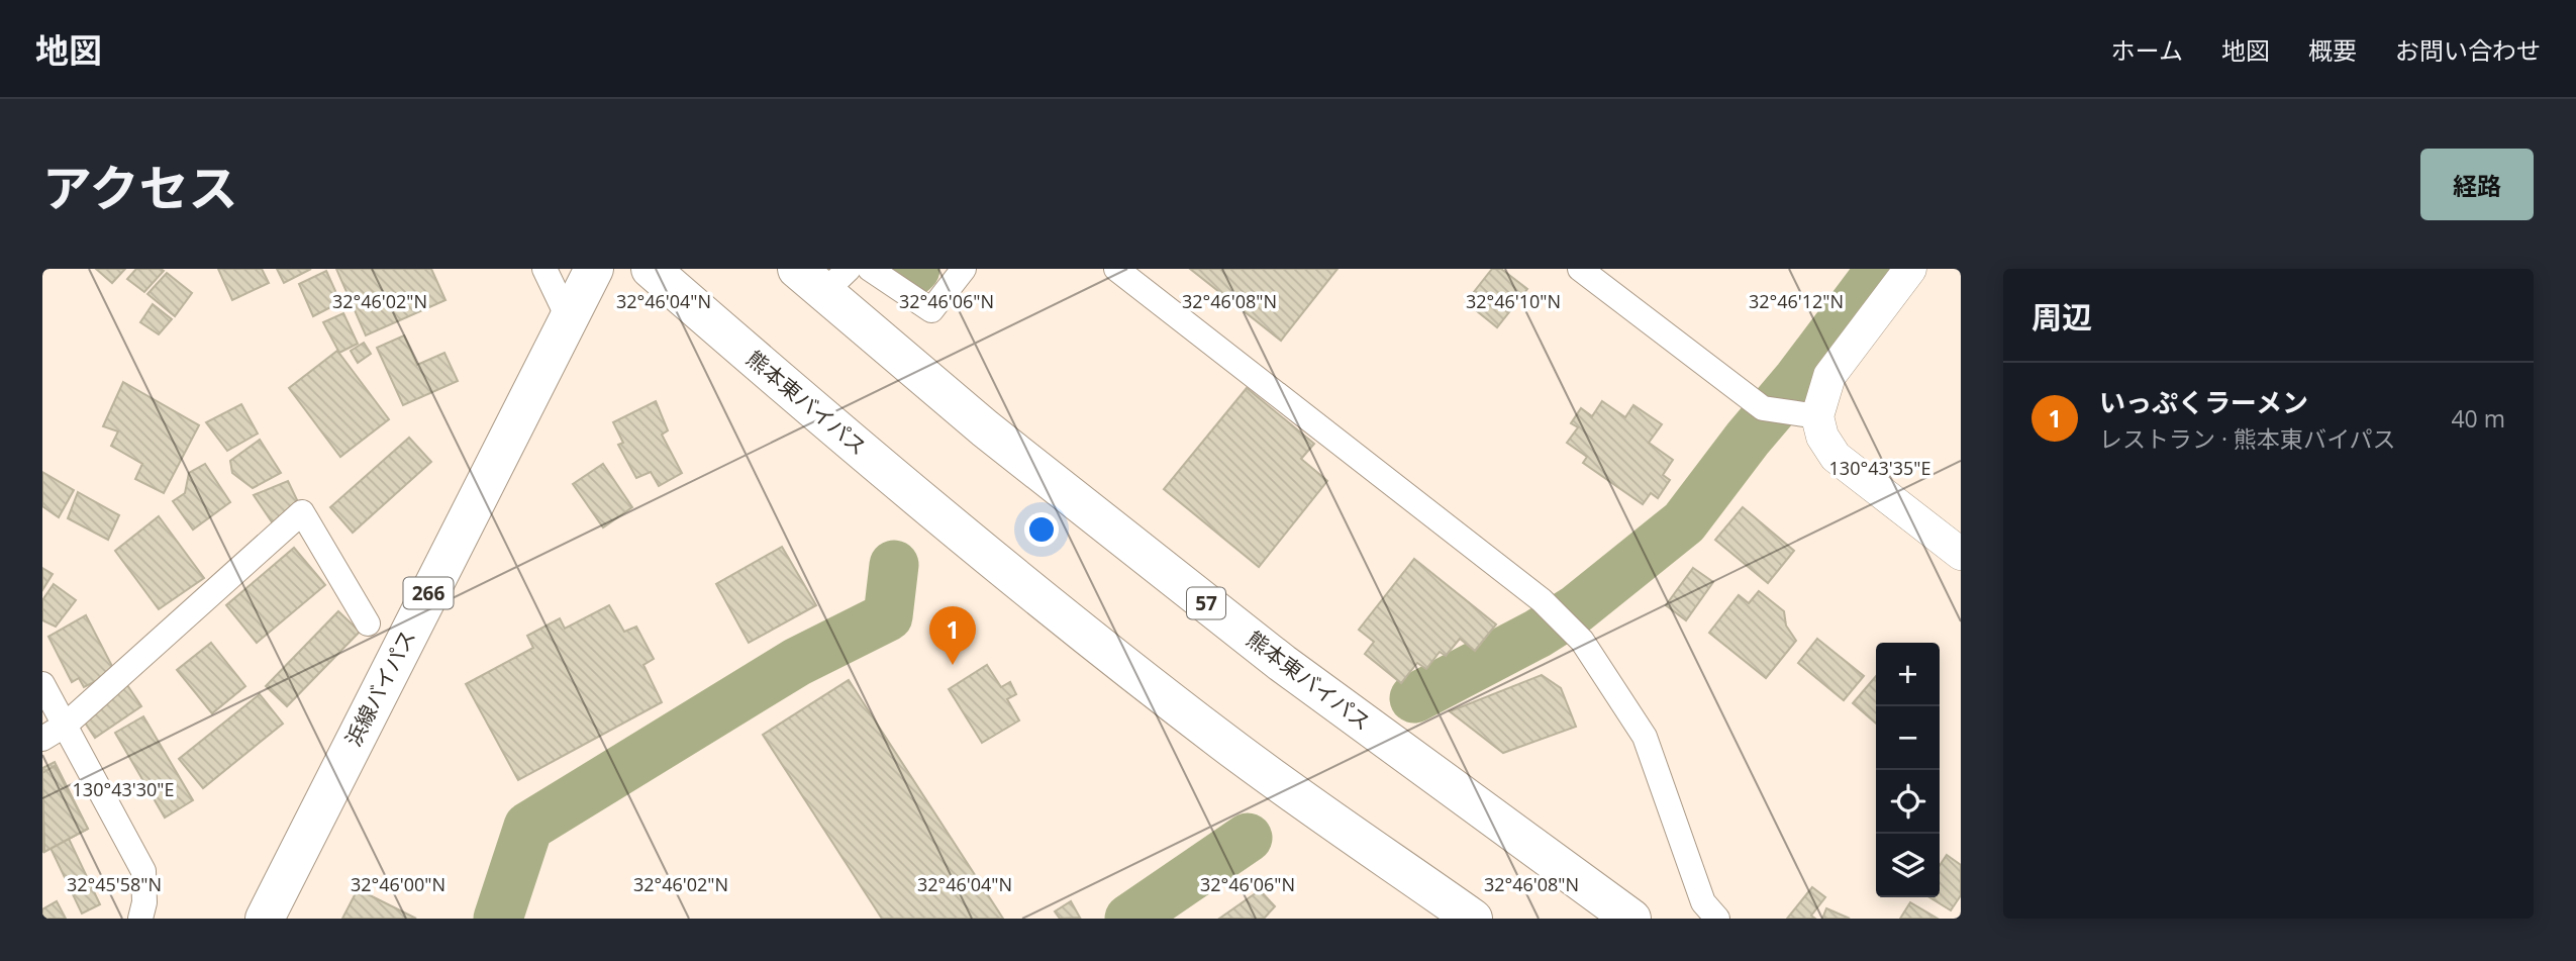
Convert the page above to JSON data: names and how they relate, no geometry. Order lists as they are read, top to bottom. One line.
{"streets":{"highway":["熊本東バイパス","266","57","浜線バイパス"]},"page":{"header":"地図","nav":["ホーム","地図","概要","お問い合わせ"],"title":"アクセス","buttons":"経路","heading":"周辺","list":[{"mark":"1","name":"いっぷくラーメン","note":"レストラン · 熊本東バイパス","value":"40 m"}],"pins":"1","map_buttons":["+","−"]},"coordinates":["32°46'02\"N","32°46'04\"N","32°46'06\"N","32°46'12\"N","32°46'08\"N","32°46'10\"N","130°43'35\"E","130°43'30\"E","32°45'58\"N","32°46'00\"N"]}
